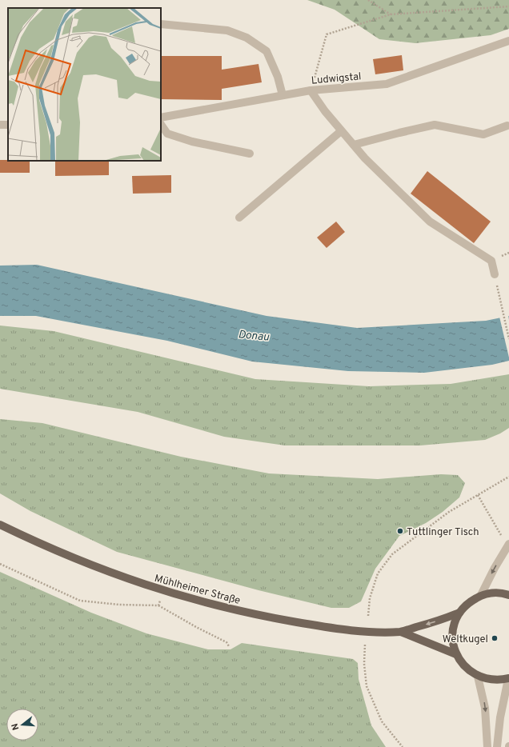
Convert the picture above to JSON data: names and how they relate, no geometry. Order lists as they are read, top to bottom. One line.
{"streets":{"main road":["Mühlheimer Straße"],"street":["Ludwigstal"]},"water":["Donau"],"places":["Tuttlinger Tisch","Weltkugel"],"north":"left"}
